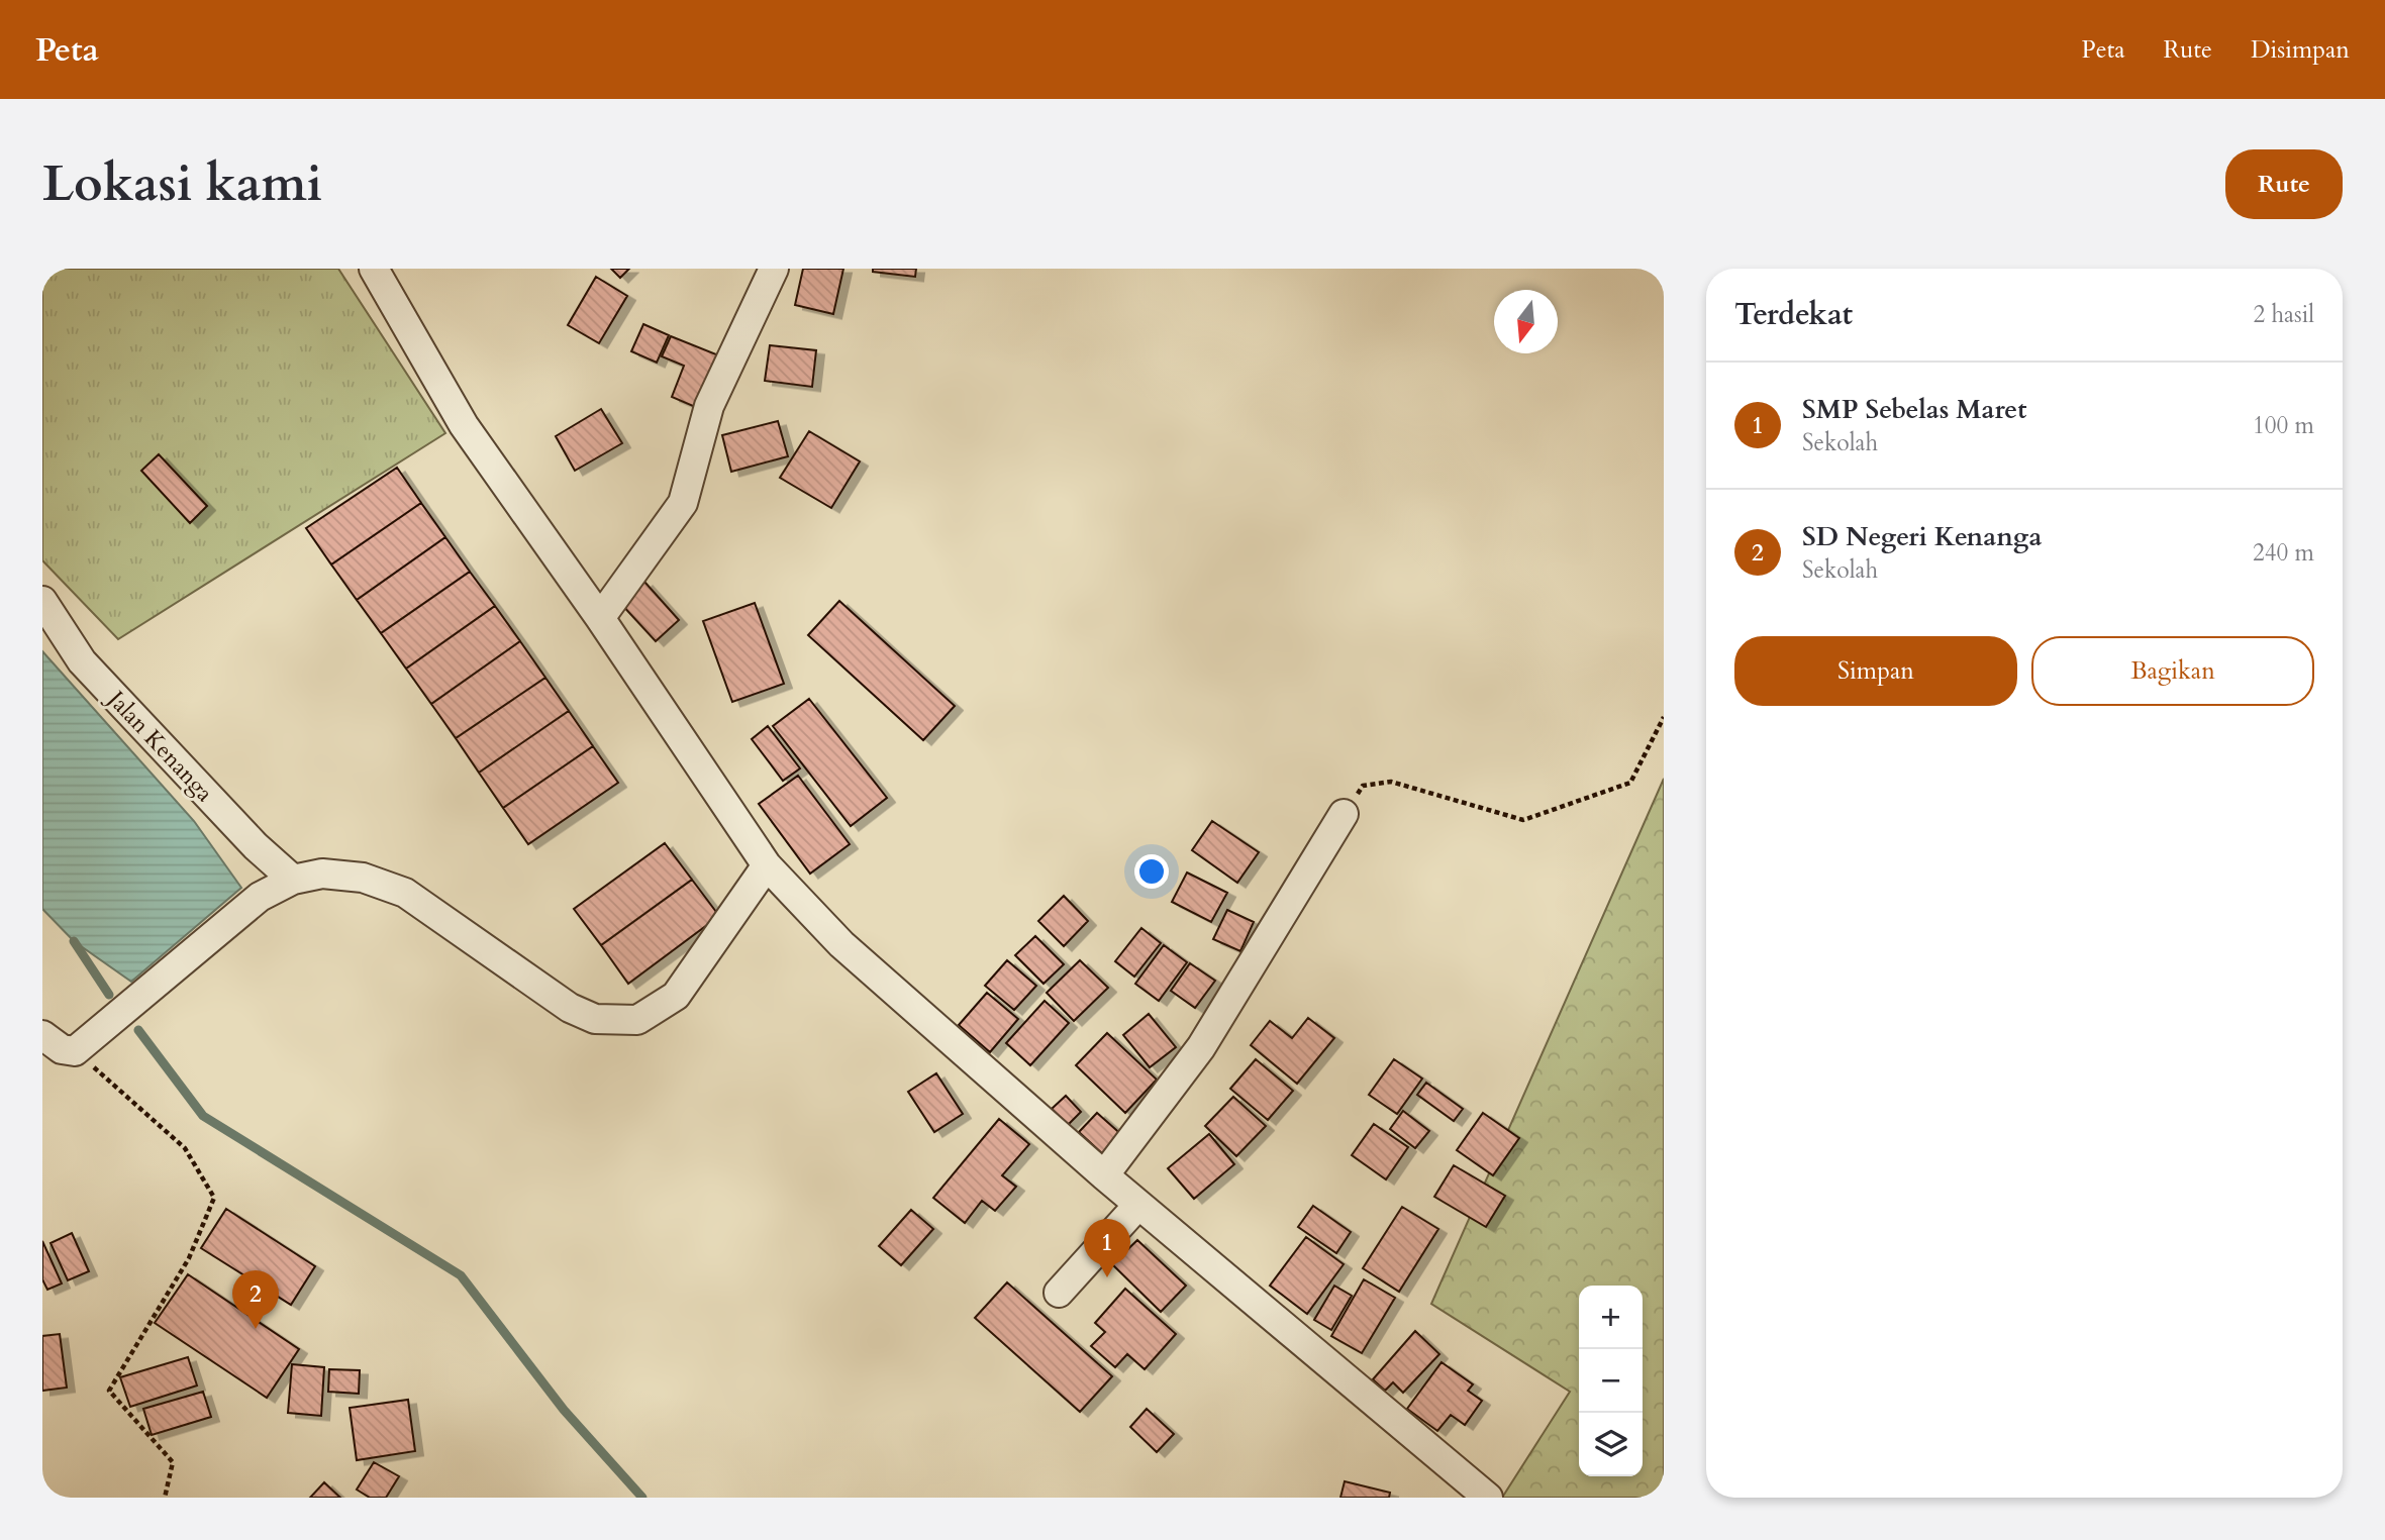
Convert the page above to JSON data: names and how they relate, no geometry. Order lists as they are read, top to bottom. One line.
{"streets":{"street":["Jalan Kenanga"]},"north":"bottom","page":{"header":"Peta","nav":["Peta","Rute","Disimpan"],"buttons":["Rute",["Simpan","Bagikan"]],"title":"Lokasi kami","heading":["Terdekat","2 hasil"],"list":[{"mark":"1","name":"SMP Sebelas Maret","note":"Sekolah","value":"100 m"},{"mark":"2","name":"SD Negeri Kenanga","note":"Sekolah","value":"240 m"}],"pins":["1","2"],"map_buttons":["+","−"]}}
